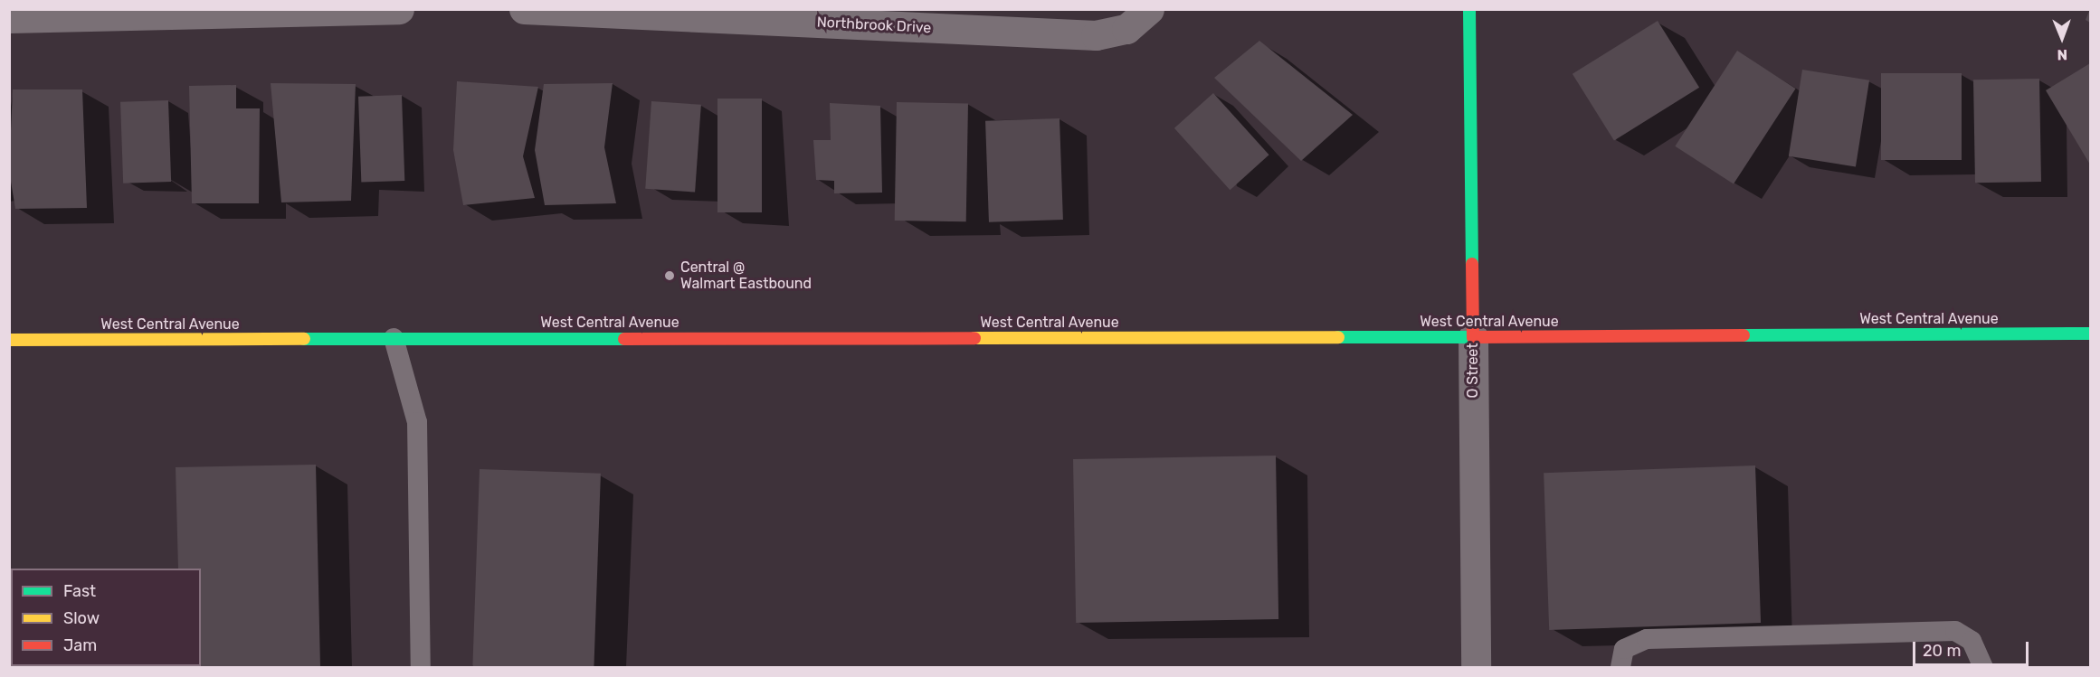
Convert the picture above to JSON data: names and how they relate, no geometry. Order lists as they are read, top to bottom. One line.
{"streets":{"main road":["West Central Avenue","O Street"],"street":["Northbrook Drive"]},"crossings":[["West Central Avenue","O Street"]],"places":["Central @ Walmart Eastbound"],"legend":["Fast","Slow","Jam"],"scale_bar":"20 m","north":"bottom"}
